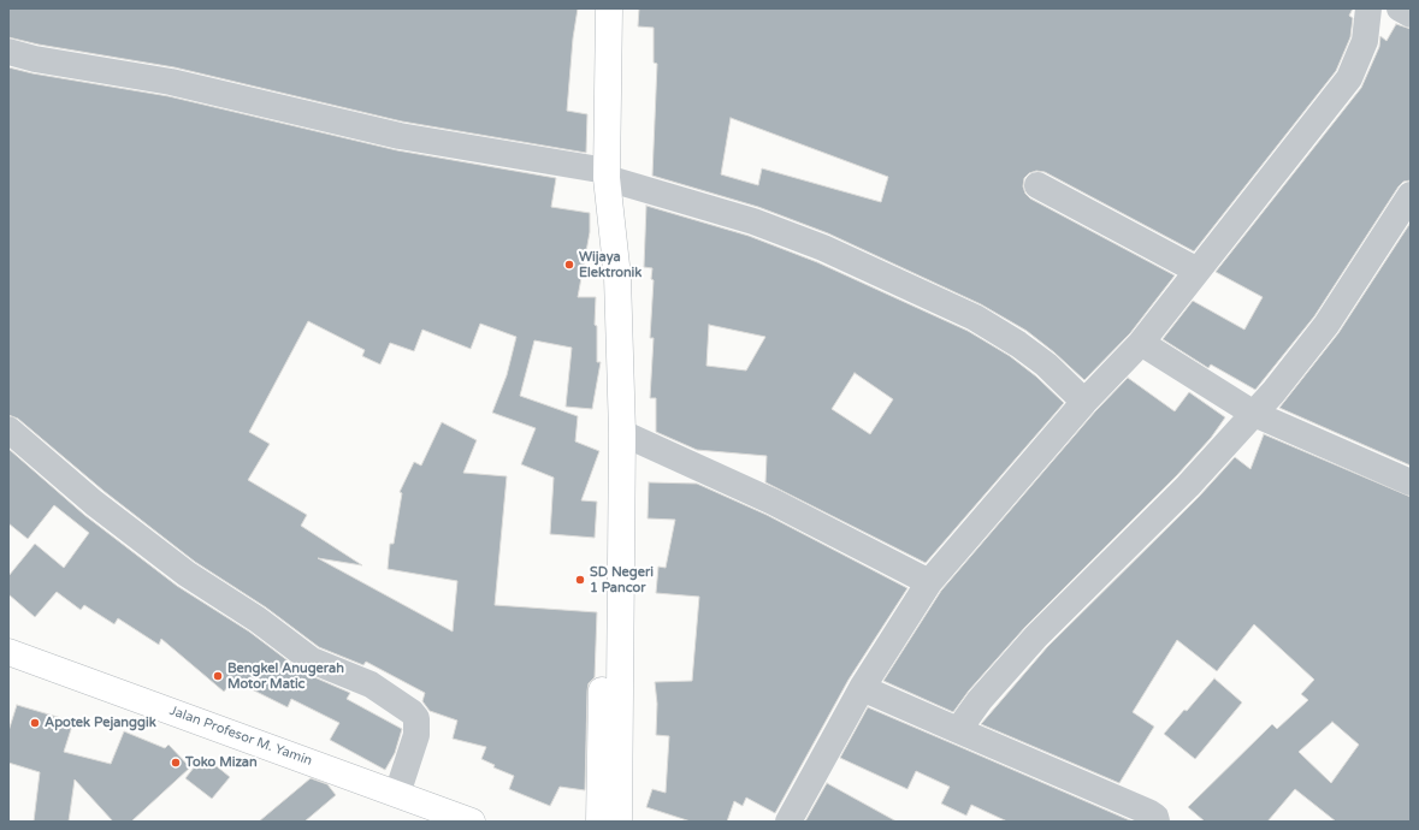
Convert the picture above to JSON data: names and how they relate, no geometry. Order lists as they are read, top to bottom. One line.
{"streets":{"main road":["Jalan Profesor M. Yamin"]},"places":["Wijaya Elektronik","SD Negeri 1 Pancor","Bengkel Anugerah Motor Matic","Apotek Pejanggik","Toko Mizan"]}
